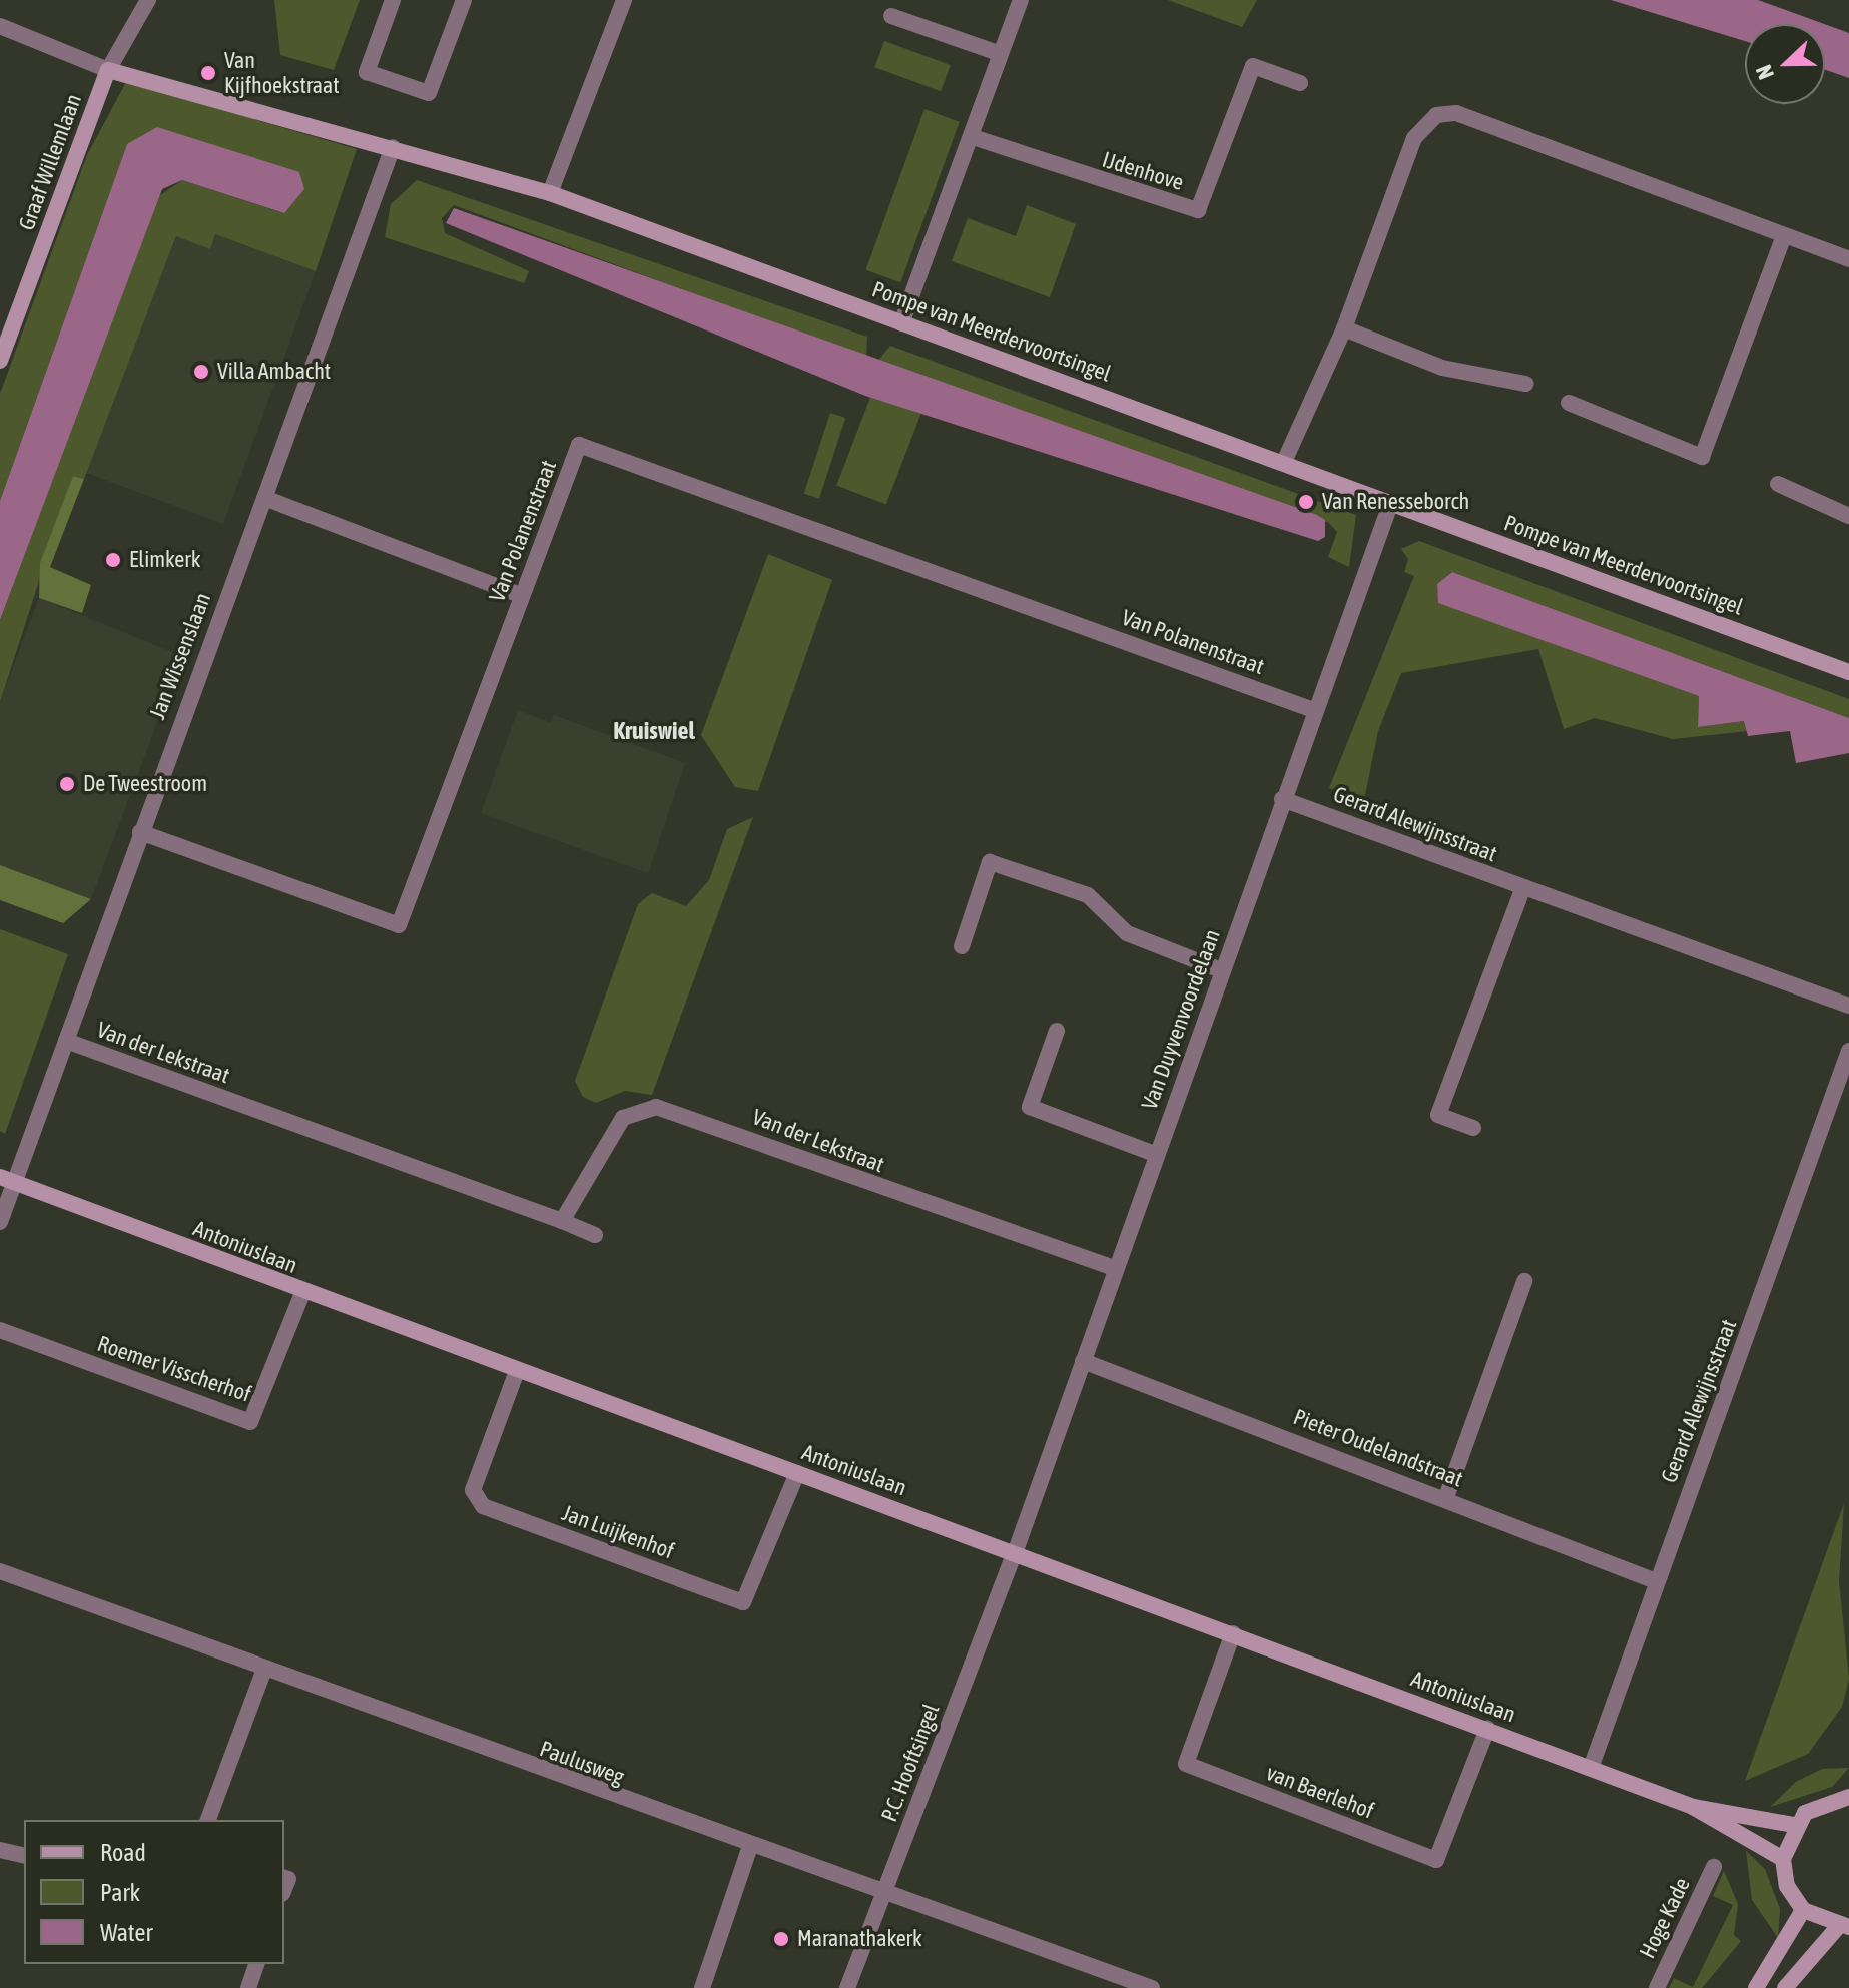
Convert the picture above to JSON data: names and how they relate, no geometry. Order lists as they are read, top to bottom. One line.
{"streets":{"street":["Graaf Willemlaan","IJdenhove","Pompe van Meerdervoortsingel","Van Polanenstraat","Jan Wissenslaan","Gerard Alewijnsstraat","Van Duyvenvoordelaan","Van der Lekstraat","Antoniuslaan","Roemer Visscherhof","Pieter Oudelandstraat","Jan Luijkenhof","Paulusweg","P.C. Hooftsingel","van Baerlehof","Hoge Kade"]},"crossings":[["Graaf Willemlaan","Pompe van Meerdervoortsingel"],["Pompe van Meerdervoortsingel","Jan Wissenslaan"],["Pompe van Meerdervoortsingel","Van Duyvenvoordelaan"],["Van Polanenstraat","Jan Wissenslaan"],["Van Polanenstraat","Van Duyvenvoordelaan"],["Jan Wissenslaan","Van der Lekstraat"],["Jan Wissenslaan","Antoniuslaan"],["Gerard Alewijnsstraat","Van Duyvenvoordelaan"],["Gerard Alewijnsstraat","Antoniuslaan"],["Gerard Alewijnsstraat","Pieter Oudelandstraat"],["Van Duyvenvoordelaan","Van der Lekstraat"],["Van Duyvenvoordelaan","Antoniuslaan"],["Van Duyvenvoordelaan","Pieter Oudelandstraat"],["Van Duyvenvoordelaan","P.C. Hooftsingel"],["Antoniuslaan","Roemer Visscherhof"],["Antoniuslaan","Jan Luijkenhof"],["Antoniuslaan","P.C. Hooftsingel"],["Antoniuslaan","van Baerlehof"],["Paulusweg","P.C. Hooftsingel"]],"districts":["Kruiswiel"],"places":["Van Kijfhoekstraat","Villa Ambacht","Van Renesseborch","Elimkerk","De Tweestroom","Maranathakerk"],"legend":["Road","Park","Water"],"north":"left"}
